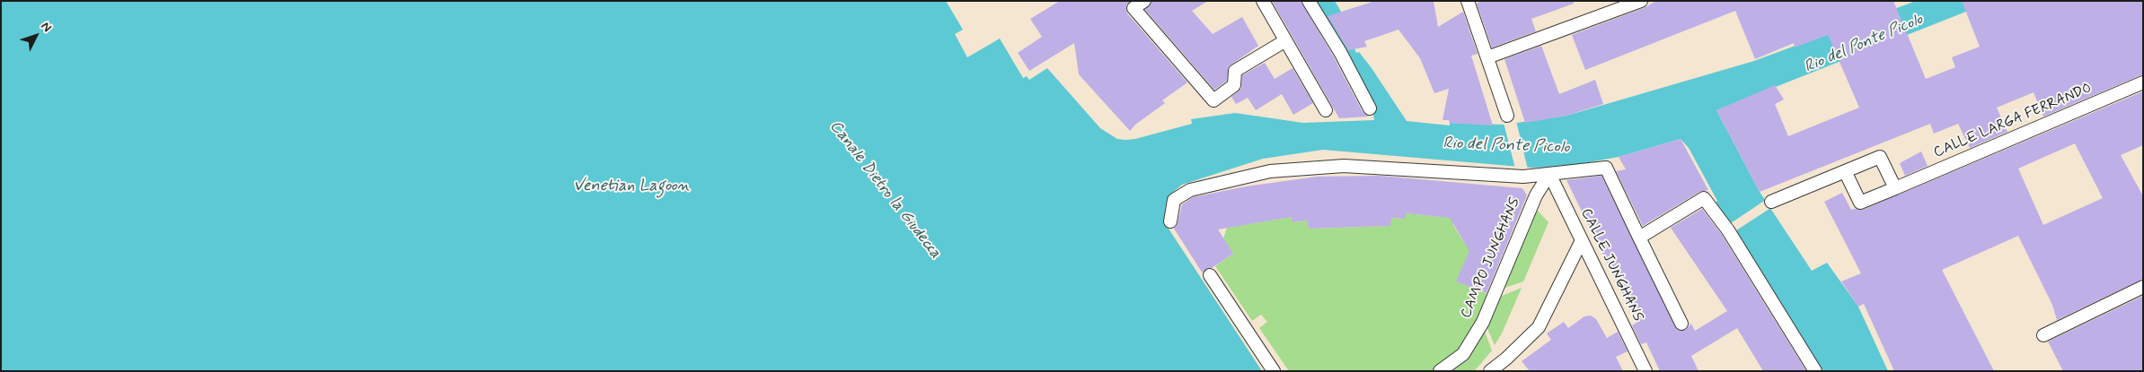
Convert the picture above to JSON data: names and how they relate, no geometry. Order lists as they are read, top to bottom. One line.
{"streets":{"street":["CALLE LARGA FERRANDO","CAMPO JUNGHANS","CALLE JUNGHANS"]},"crossings":[["CAMPO JUNGHANS","CALLE JUNGHANS"]],"water":["Rio del Ponte Picolo","Venetian Lagoon","Canale Dietro la Giudecca"],"north":"top right"}
